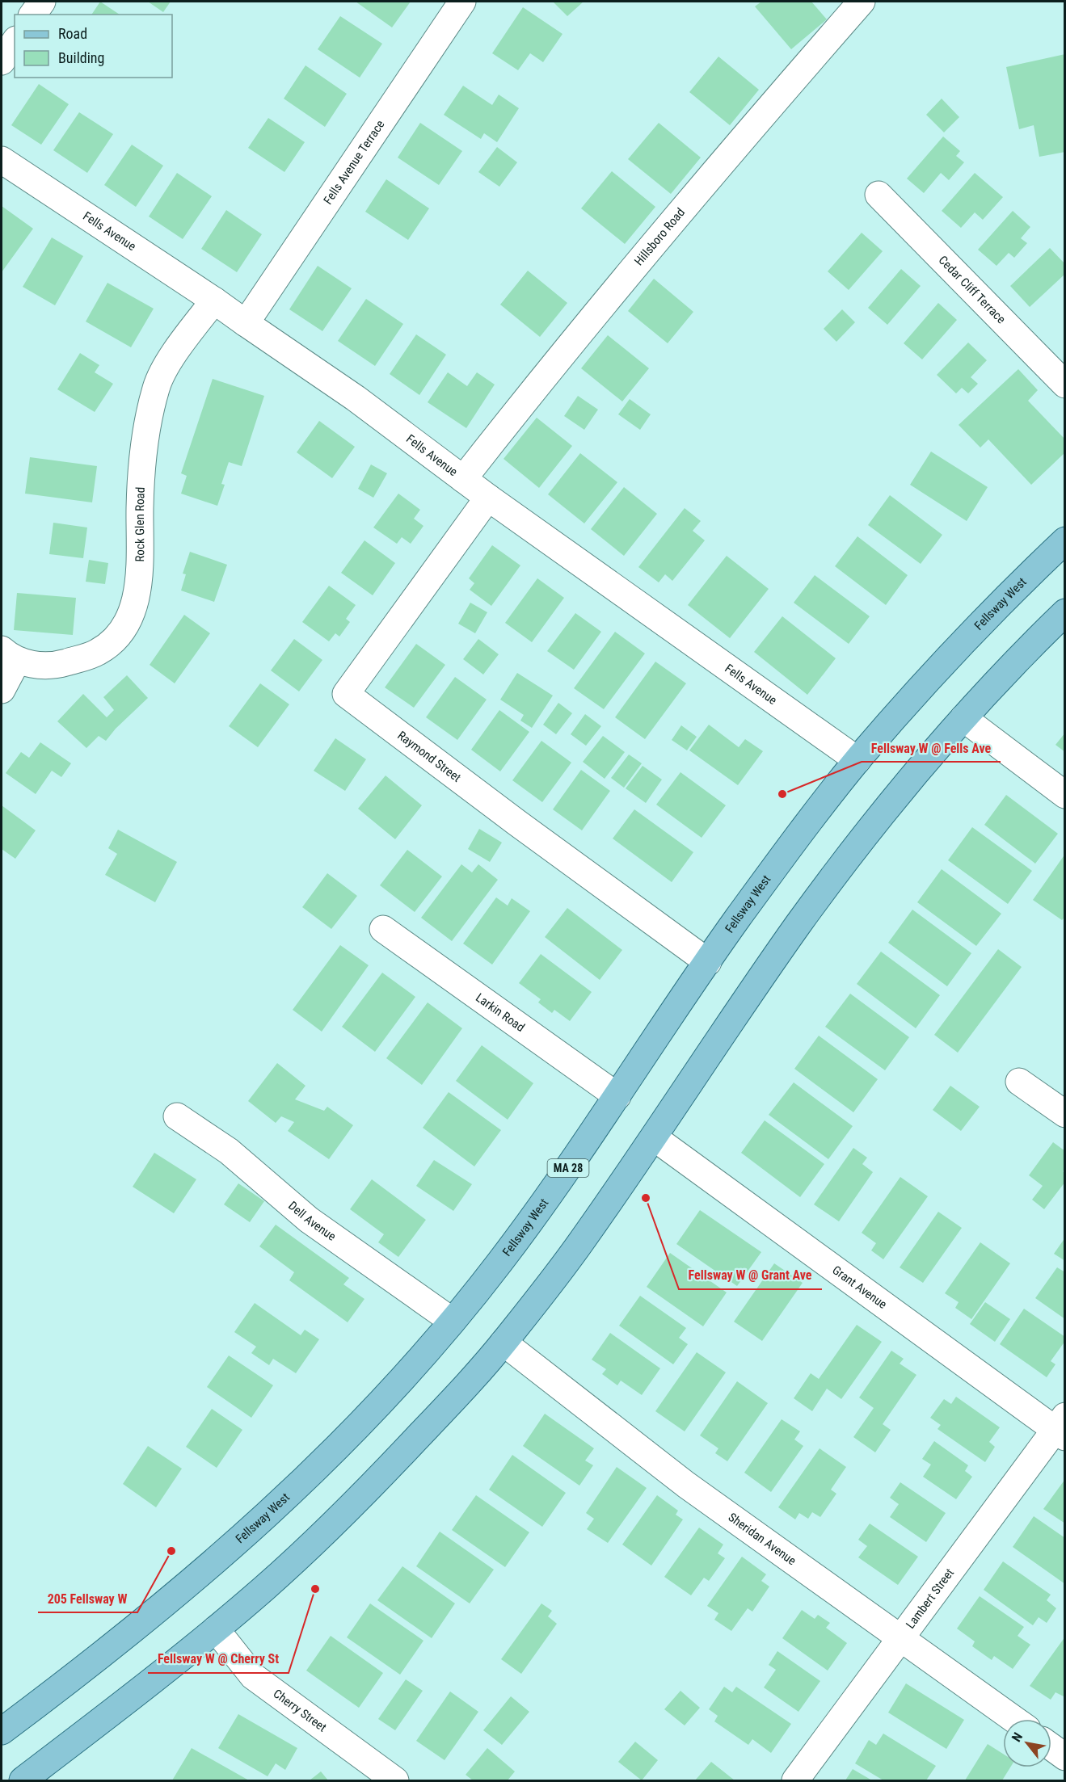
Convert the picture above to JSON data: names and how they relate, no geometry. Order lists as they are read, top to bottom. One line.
{"streets":{"main road":["Fellsway West","MA 28"],"street":["Fells Avenue Terrace","Fells Avenue","Hillsboro Road","Cedar Cliff Terrace","Rock Glen Road","Raymond Street","Larkin Road","Dell Avenue","Grant Avenue","Sheridan Avenue","Lambert Street","Cherry Street"]},"crossings":[["Fells Avenue Terrace","Fells Avenue"],["Fells Avenue","Hillsboro Road"],["Fells Avenue","Rock Glen Road"],["Fells Avenue","Fellsway West"],["Fells Avenue","Raymond Street"],["Fellsway West","Raymond Street"],["Fellsway West","Larkin Road"],["Fellsway West","Dell Avenue"],["Grant Avenue","Lambert Street"],["Sheridan Avenue","Lambert Street"]],"places":["Fellsway W @ Fells Ave","Fellsway W @ Grant Ave","205 Fellsway W","Fellsway W @ Cherry St"],"legend":["Road","Building"],"north":"top left"}
